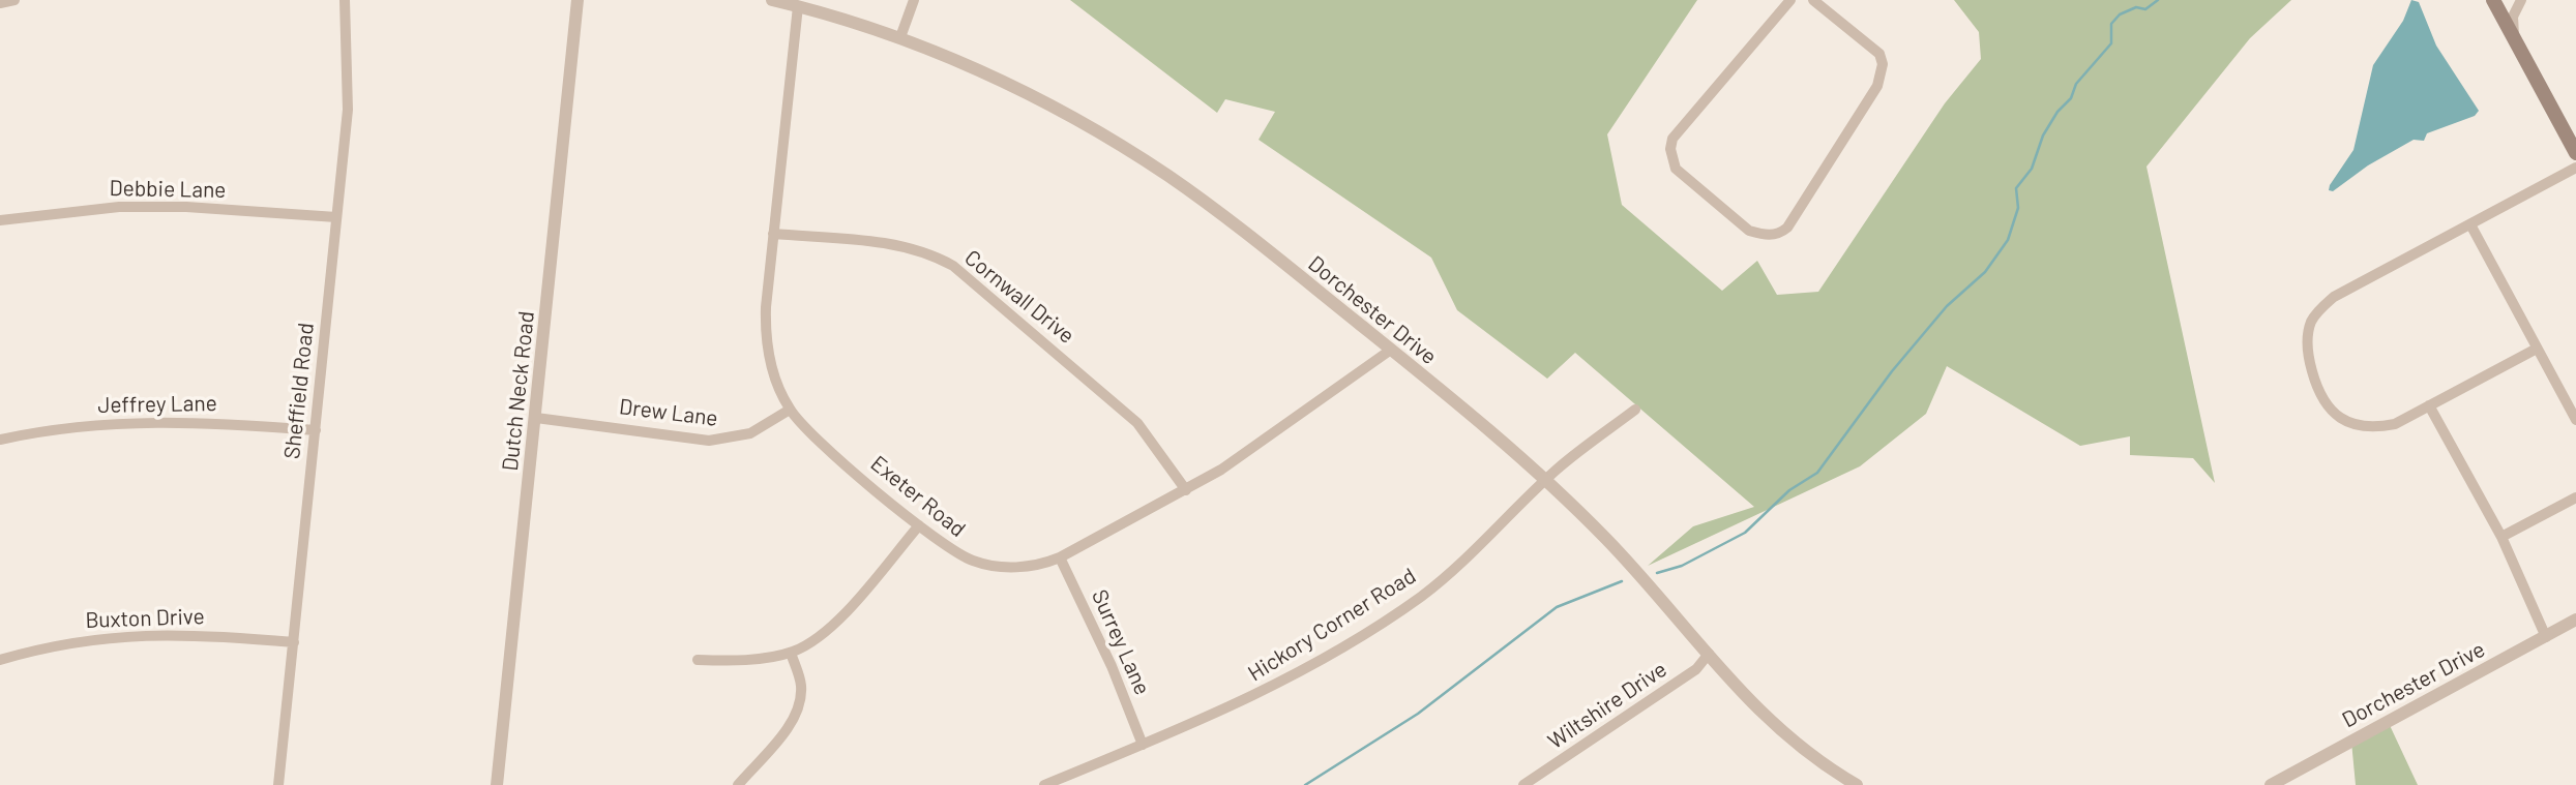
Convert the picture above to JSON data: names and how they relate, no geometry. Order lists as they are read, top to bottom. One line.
{"streets":{"street":["Debbie Lane","Cornwall Drive","Dorchester Drive","Sheffield Road","Dutch Neck Road","Jeffrey Lane","Drew Lane","Exeter Road","Buxton Drive","Hickory Corner Road","Surrey Lane","Wiltshire Drive"]},"crossings":[["Debbie Lane","Sheffield Road"],["Cornwall Drive","Exeter Road"],["Dorchester Drive","Exeter Road"],["Dorchester Drive","Hickory Corner Road"],["Dorchester Drive","Wiltshire Drive"],["Sheffield Road","Jeffrey Lane"],["Sheffield Road","Buxton Drive"],["Dutch Neck Road","Drew Lane"],["Drew Lane","Exeter Road"],["Exeter Road","Surrey Lane"],["Hickory Corner Road","Surrey Lane"]]}
